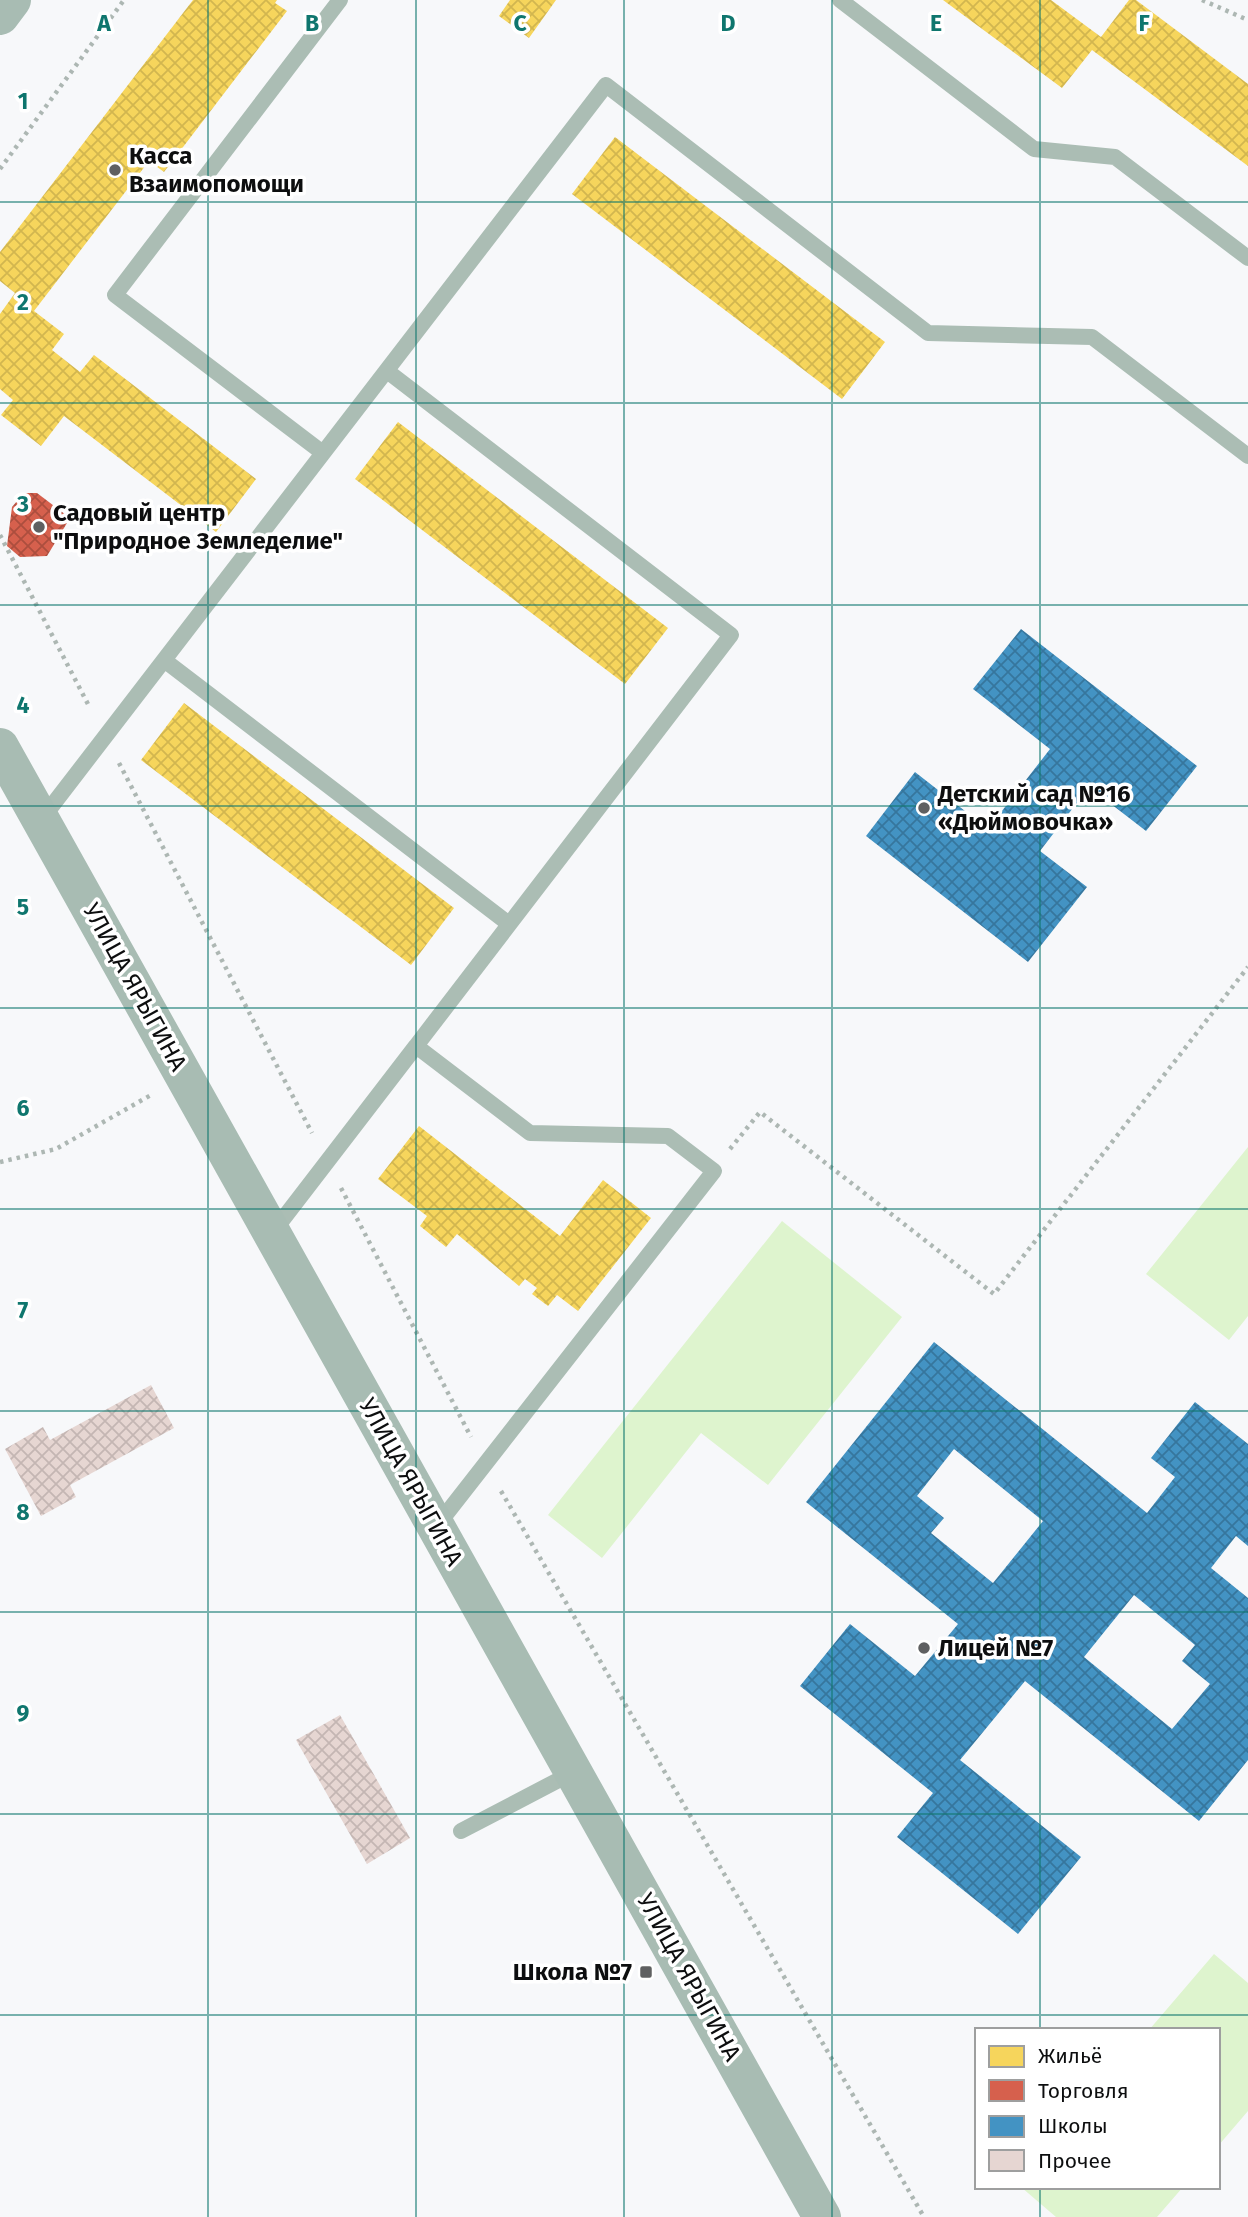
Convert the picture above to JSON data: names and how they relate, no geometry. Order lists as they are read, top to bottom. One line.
{"streets":{"street":["УЛИЦА ЯРЫГИНА"]},"places":{"other":["Касса Взаимопомощи","Садовый центр \"Природное Земледелие\"","Детский сад №16 «Дюймовочка»","Лицей №7"],"transit":["Школа №7"]},"legend":["Жильё","Торговля","Школы","Прочее"],"grid":{"columns":["A","B","C","D","E","F"],"rows":["1","2","3","4","5","6","7","8","9"]}}
